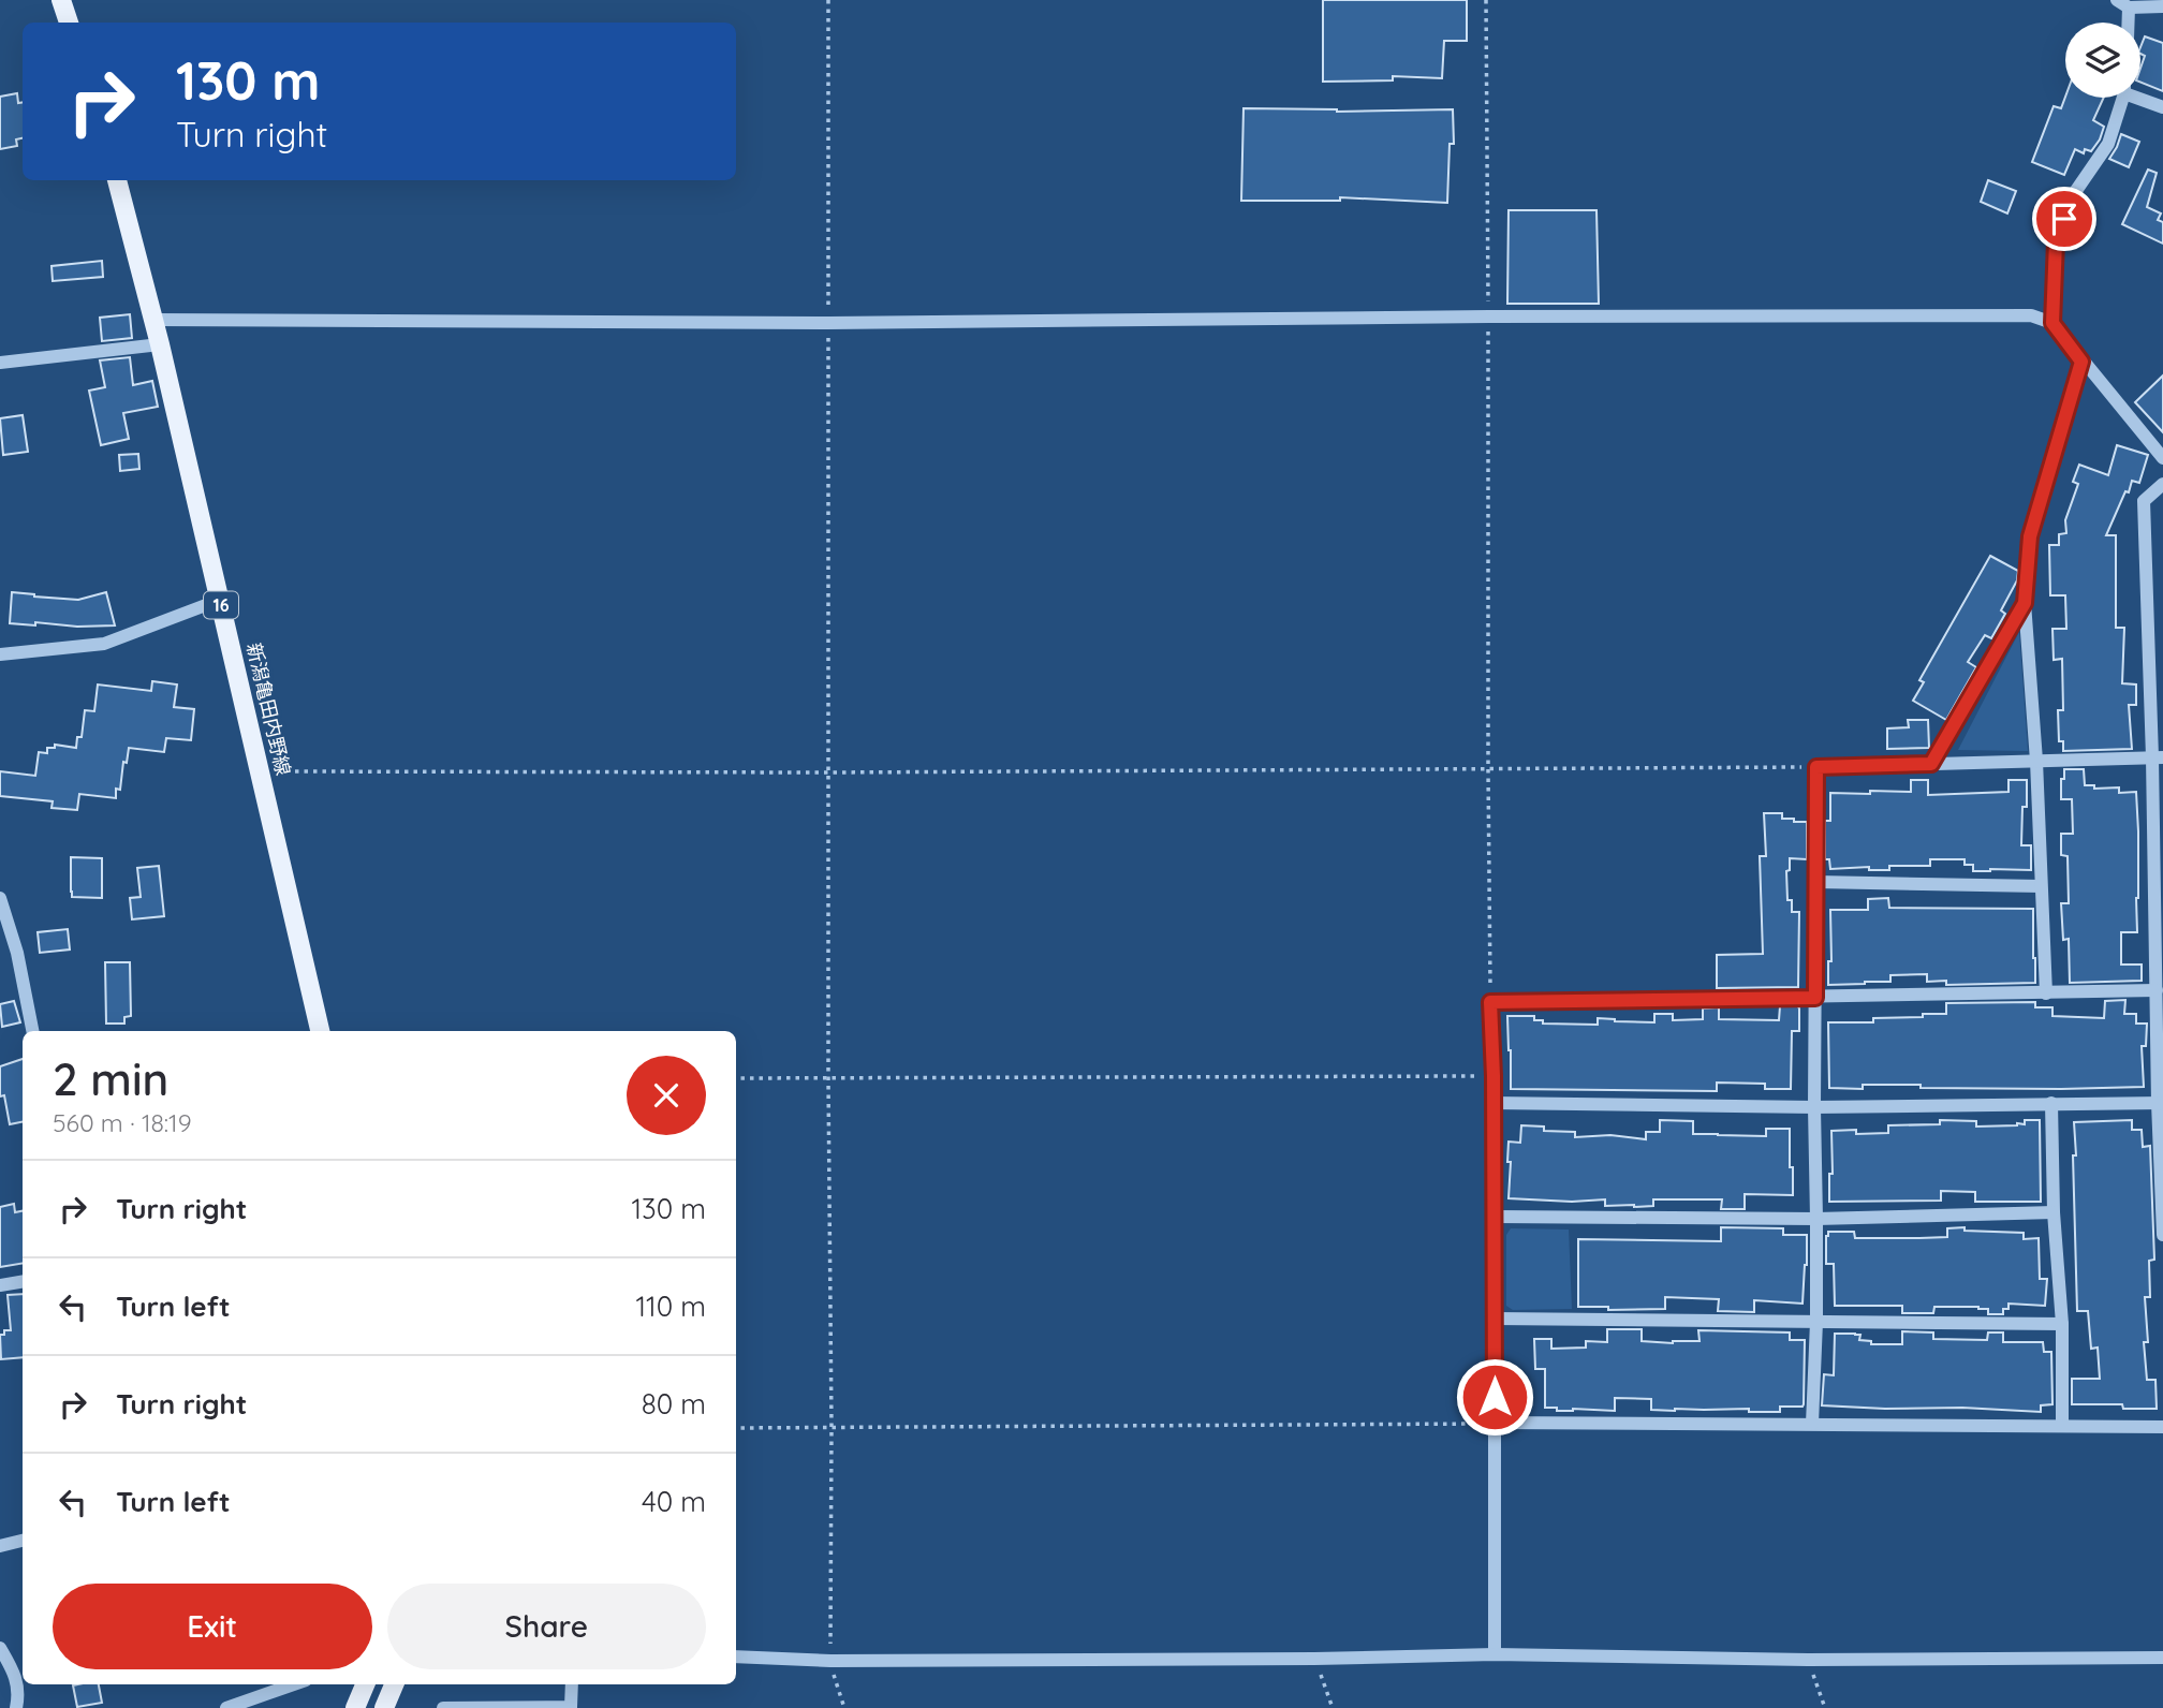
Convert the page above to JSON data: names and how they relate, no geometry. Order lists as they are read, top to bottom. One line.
{"streets":{"main road":["16","新潟亀田内野線"]},"page":{"turn":["130 m","Turn right"],"heading":["2 min","560 m · 18:19"],"list":[{"name":"Turn right","value":"130 m"},{"name":"Turn left","value":"110 m"},{"name":"Turn right","value":"80 m"},{"name":"Turn left","value":"40 m"}],"buttons":["Exit","Share"]}}
